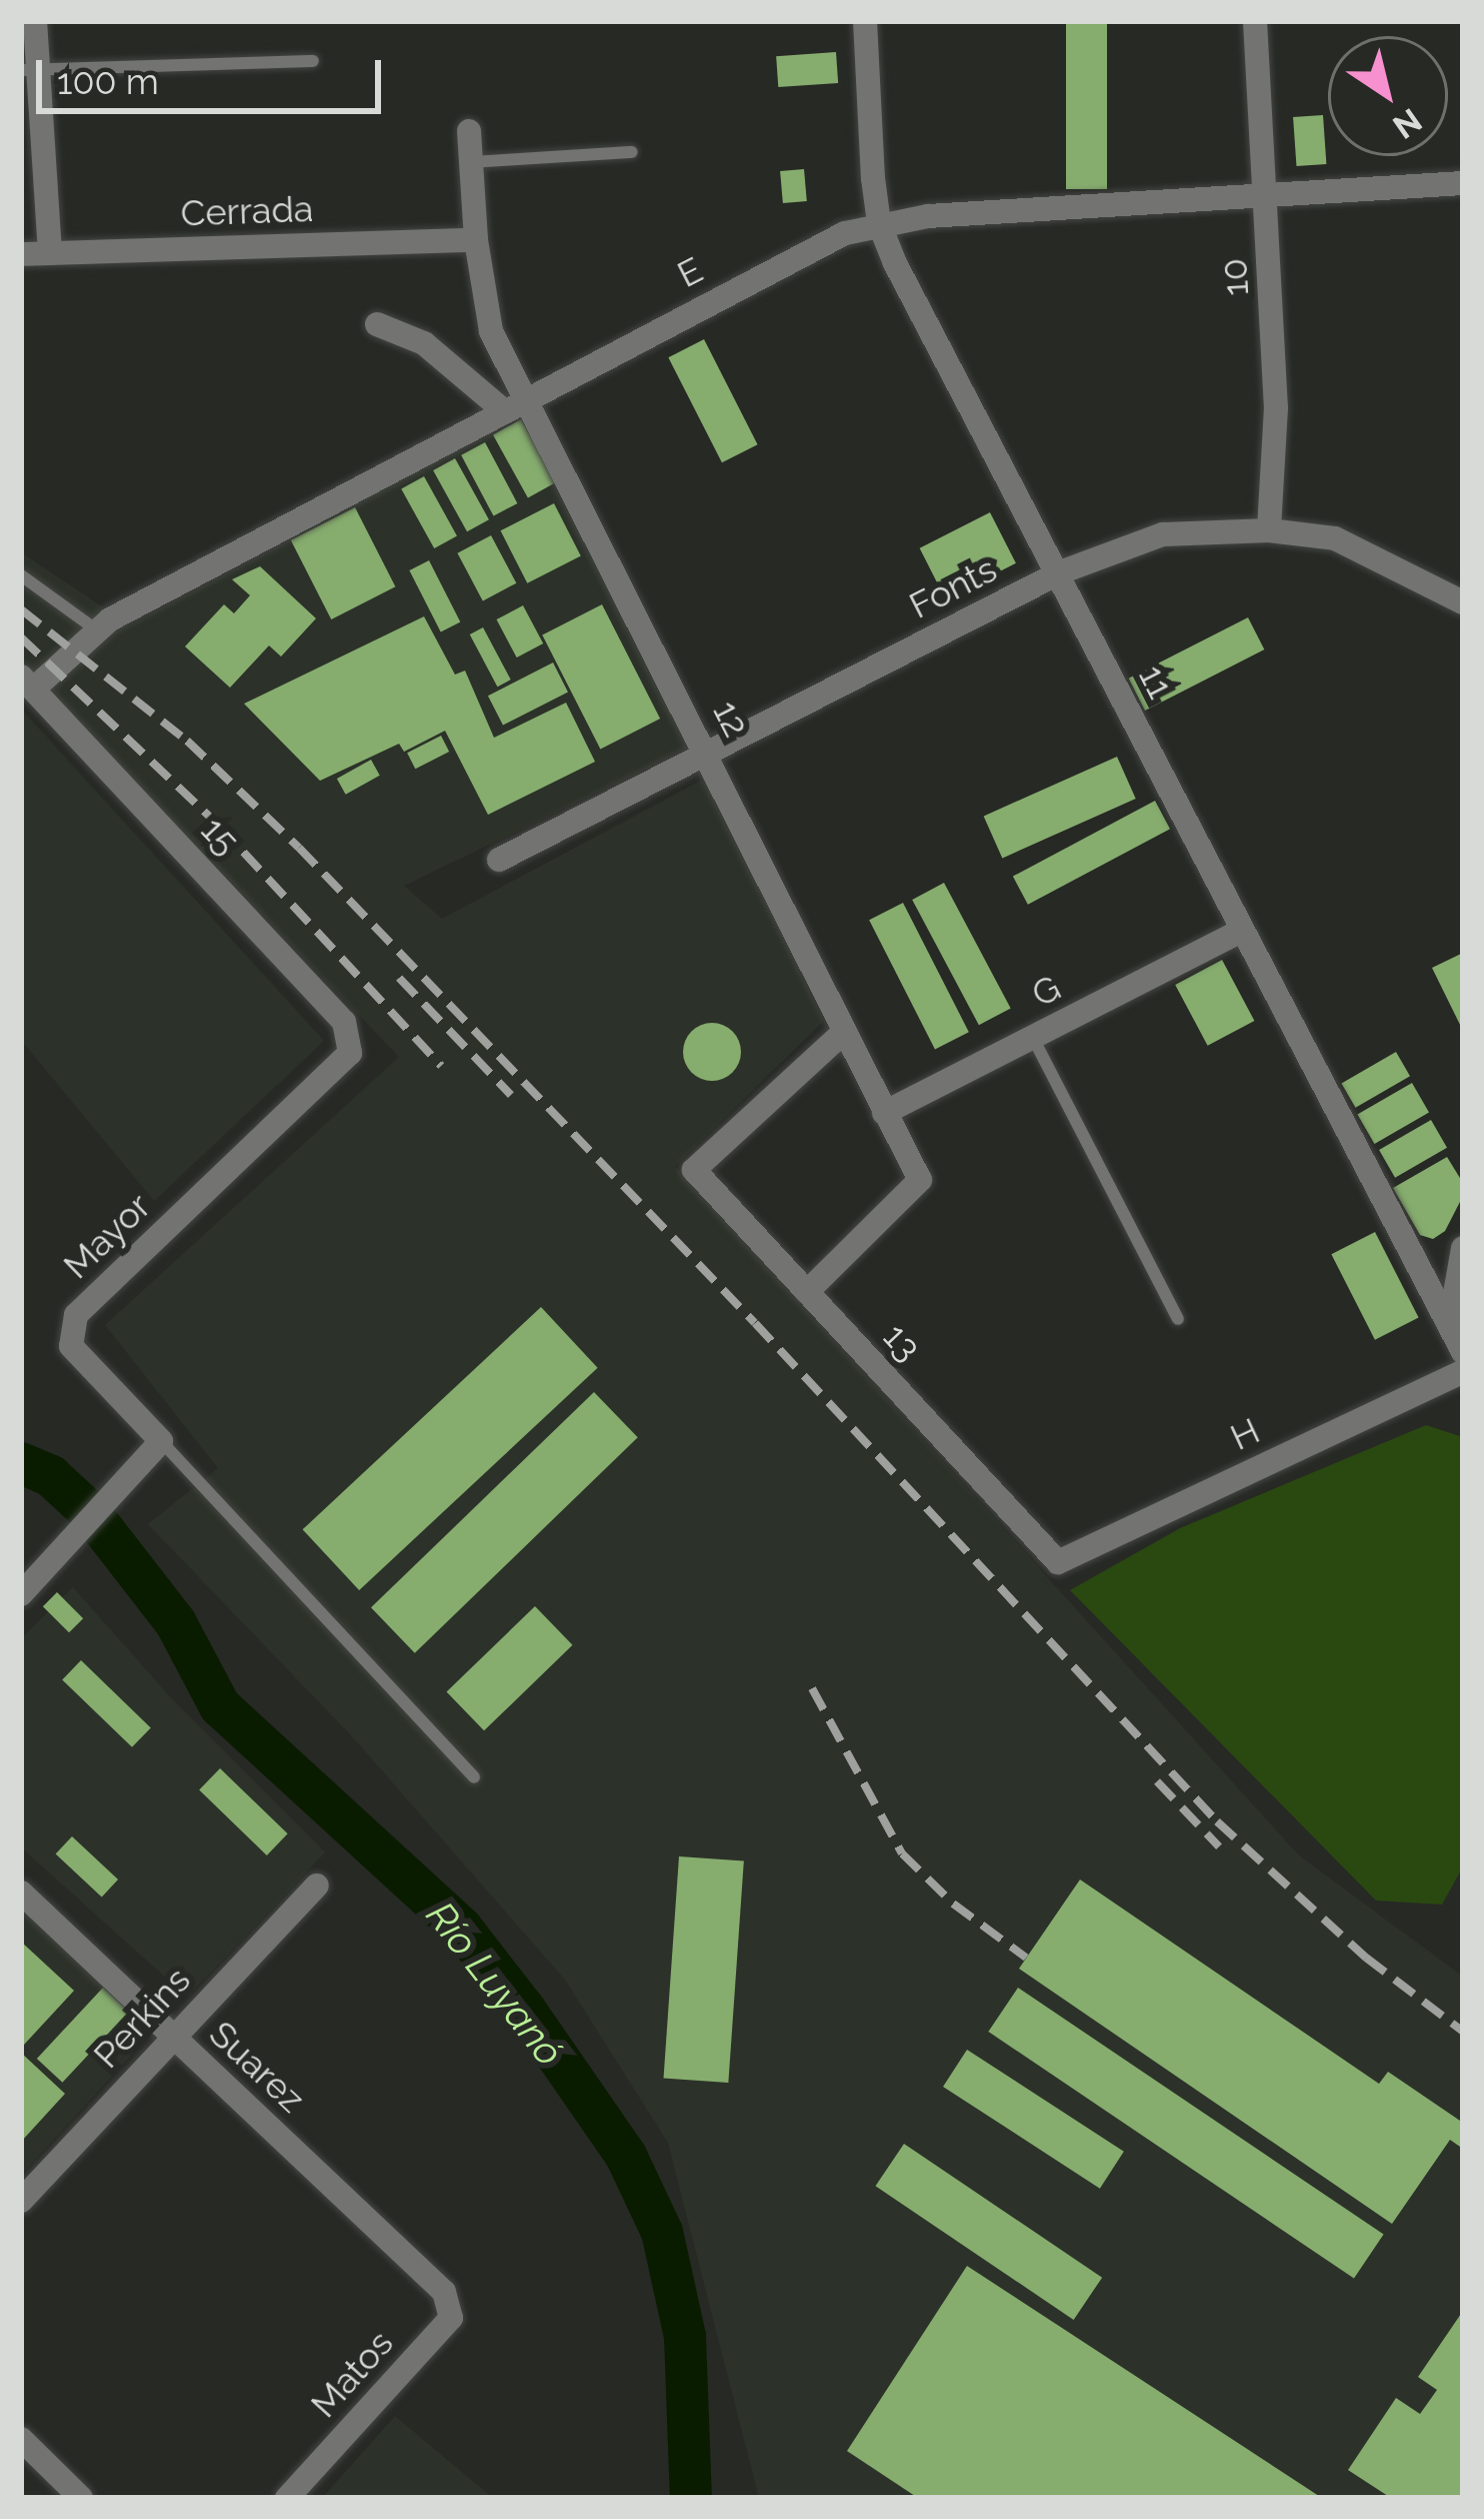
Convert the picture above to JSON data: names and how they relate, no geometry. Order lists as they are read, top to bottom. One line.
{"streets":{"street":["Cerrada","E","10","Fonts","11","12","15","G","Mayor","13","H","Perkins","Suarez","Matos"]},"crossings":[["Cerrada","12"],["E","10"],["E","11"],["E","12"],["E","15"],["10","Fonts"],["Fonts","11"],["Fonts","12"],["11","G"],["12","G"],["12","13"],["15","Mayor"],["13","H"],["Perkins","Suarez"],["Suarez","Matos"]],"water":["Río Luyanó"],"scale_bar":"100 m","north":"bottom right"}
